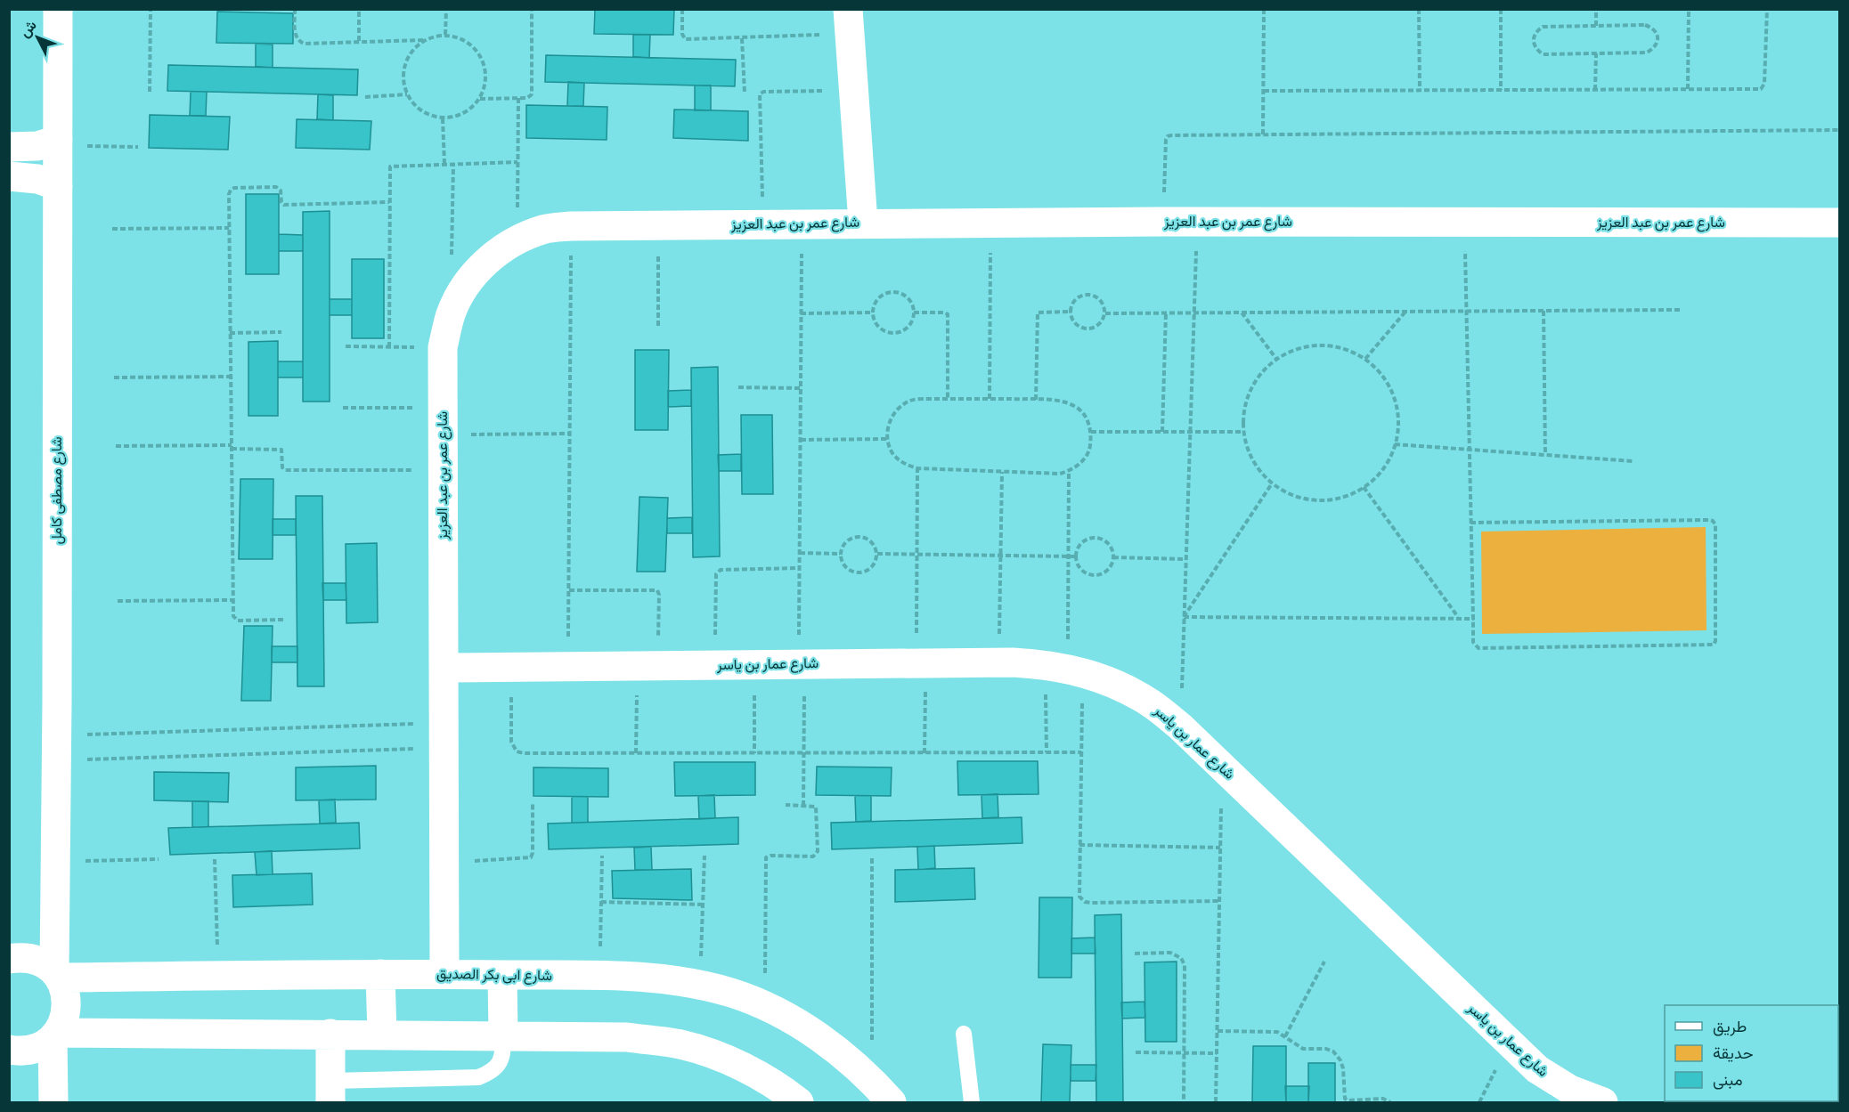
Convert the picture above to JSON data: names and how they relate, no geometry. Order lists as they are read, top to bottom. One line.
{"streets":{"street":["شارع عمر بن عبد العزيز","شارع مصطفى كامل","شارع عمار بن ياسر","شارع ابى بكر الصديق"]},"crossings":[["شارع عمر بن عبد العزيز","شارع عمار بن ياسر"],["شارع عمر بن عبد العزيز","شارع ابى بكر الصديق"],["شارع مصطفى كامل","شارع ابى بكر الصديق"]],"legend":["طريق","حديقة","مبنى"],"north":"top left"}
